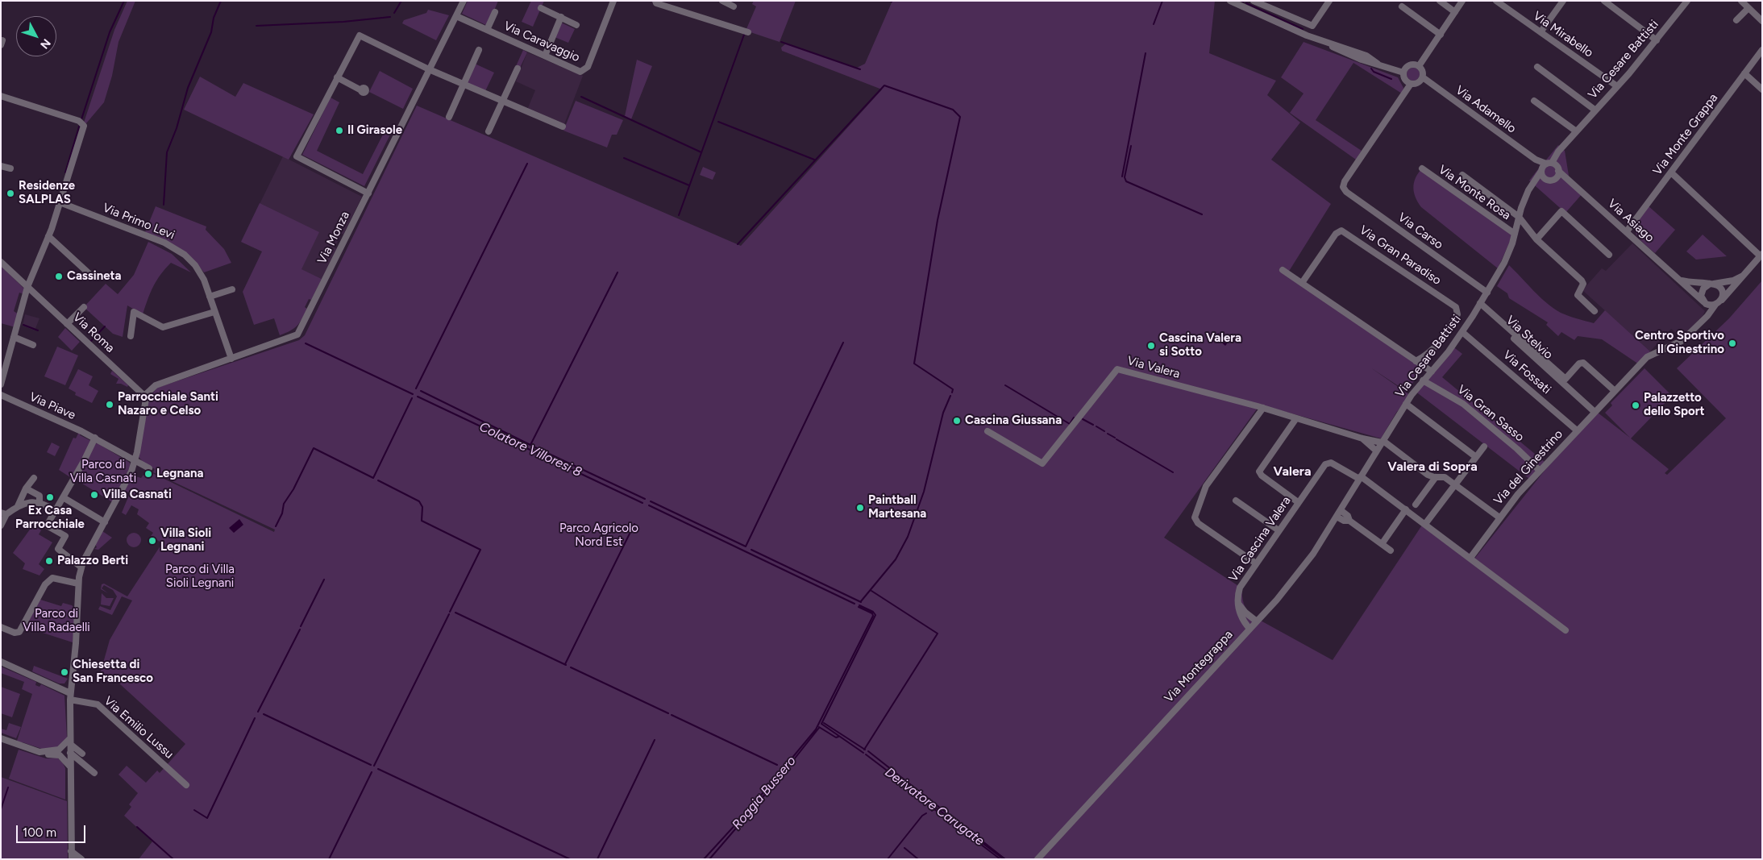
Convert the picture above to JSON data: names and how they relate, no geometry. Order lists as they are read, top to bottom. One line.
{"streets":{"street":["Via Mirabello","Via Caravaggio","Via Cesare Battisti","Via Adamello","Via Monte Grappa","Via Monte Rosa","Via Asiago","Via Primo Levi","Via Carso","Via Monza","Via Gran Paradiso","Via Roma","Via Stelvio","Via Valera","Via Fossati","Via Piave","Via Gran Sasso","Via del Ginestrino","Via Cascina Valera","Via Montegrappa","Via Emilio Lussu"]},"crossings":[["Via Mirabello","Via Cesare Battisti"],["Via Caravaggio","Via Monza"],["Via Cesare Battisti","Via Adamello"],["Via Cesare Battisti","Via Monte Rosa"],["Via Cesare Battisti","Via Asiago"],["Via Cesare Battisti","Via Carso"],["Via Cesare Battisti","Via Stelvio"],["Via Cesare Battisti","Via Valera"],["Via Cesare Battisti","Via Fossati"],["Via Cesare Battisti","Via Gran Sasso"],["Via Cesare Battisti","Via Cascina Valera"],["Via Cesare Battisti","Via Montegrappa"],["Via Adamello","Via Asiago"],["Via Adamello","Via Carso"],["Via Monte Grappa","Via Asiago"],["Via Asiago","Via del Ginestrino"],["Via Primo Levi","Via Monza"],["Via Monza","Via Roma"],["Via Stelvio","Via del Ginestrino"],["Via Fossati","Via del Ginestrino"],["Via Gran Sasso","Via del Ginestrino"],["Via Cascina Valera","Via Montegrappa"]],"districts":["Valera di Sopra","Valera"],"water":["Colatore Villoresi 8","Roggia Bussero","Derivatore Carugate"],"parks":["Parco di Villa Casnati","Parco Agricolo Nord Est","Parco di Villa Sioli Legnani","Parco di Villa Radaelli"],"places":["Il Girasole","Residenze SALPLAS","Cassineta","Centro Sportivo Il Ginestrino","Cascina Valera si Sotto","Parrocchiale Santi Nazaro e Celso","Palazzetto dello Sport","Cascina Giussana","Legnana","Villa Casnati","Ex Casa Parrocchiale","Paintball Martesana","Villa Sioli Legnani","Palazzo Berti","Chiesetta di San Francesco"],"scale_bar":"100 m","north":"bottom right"}
